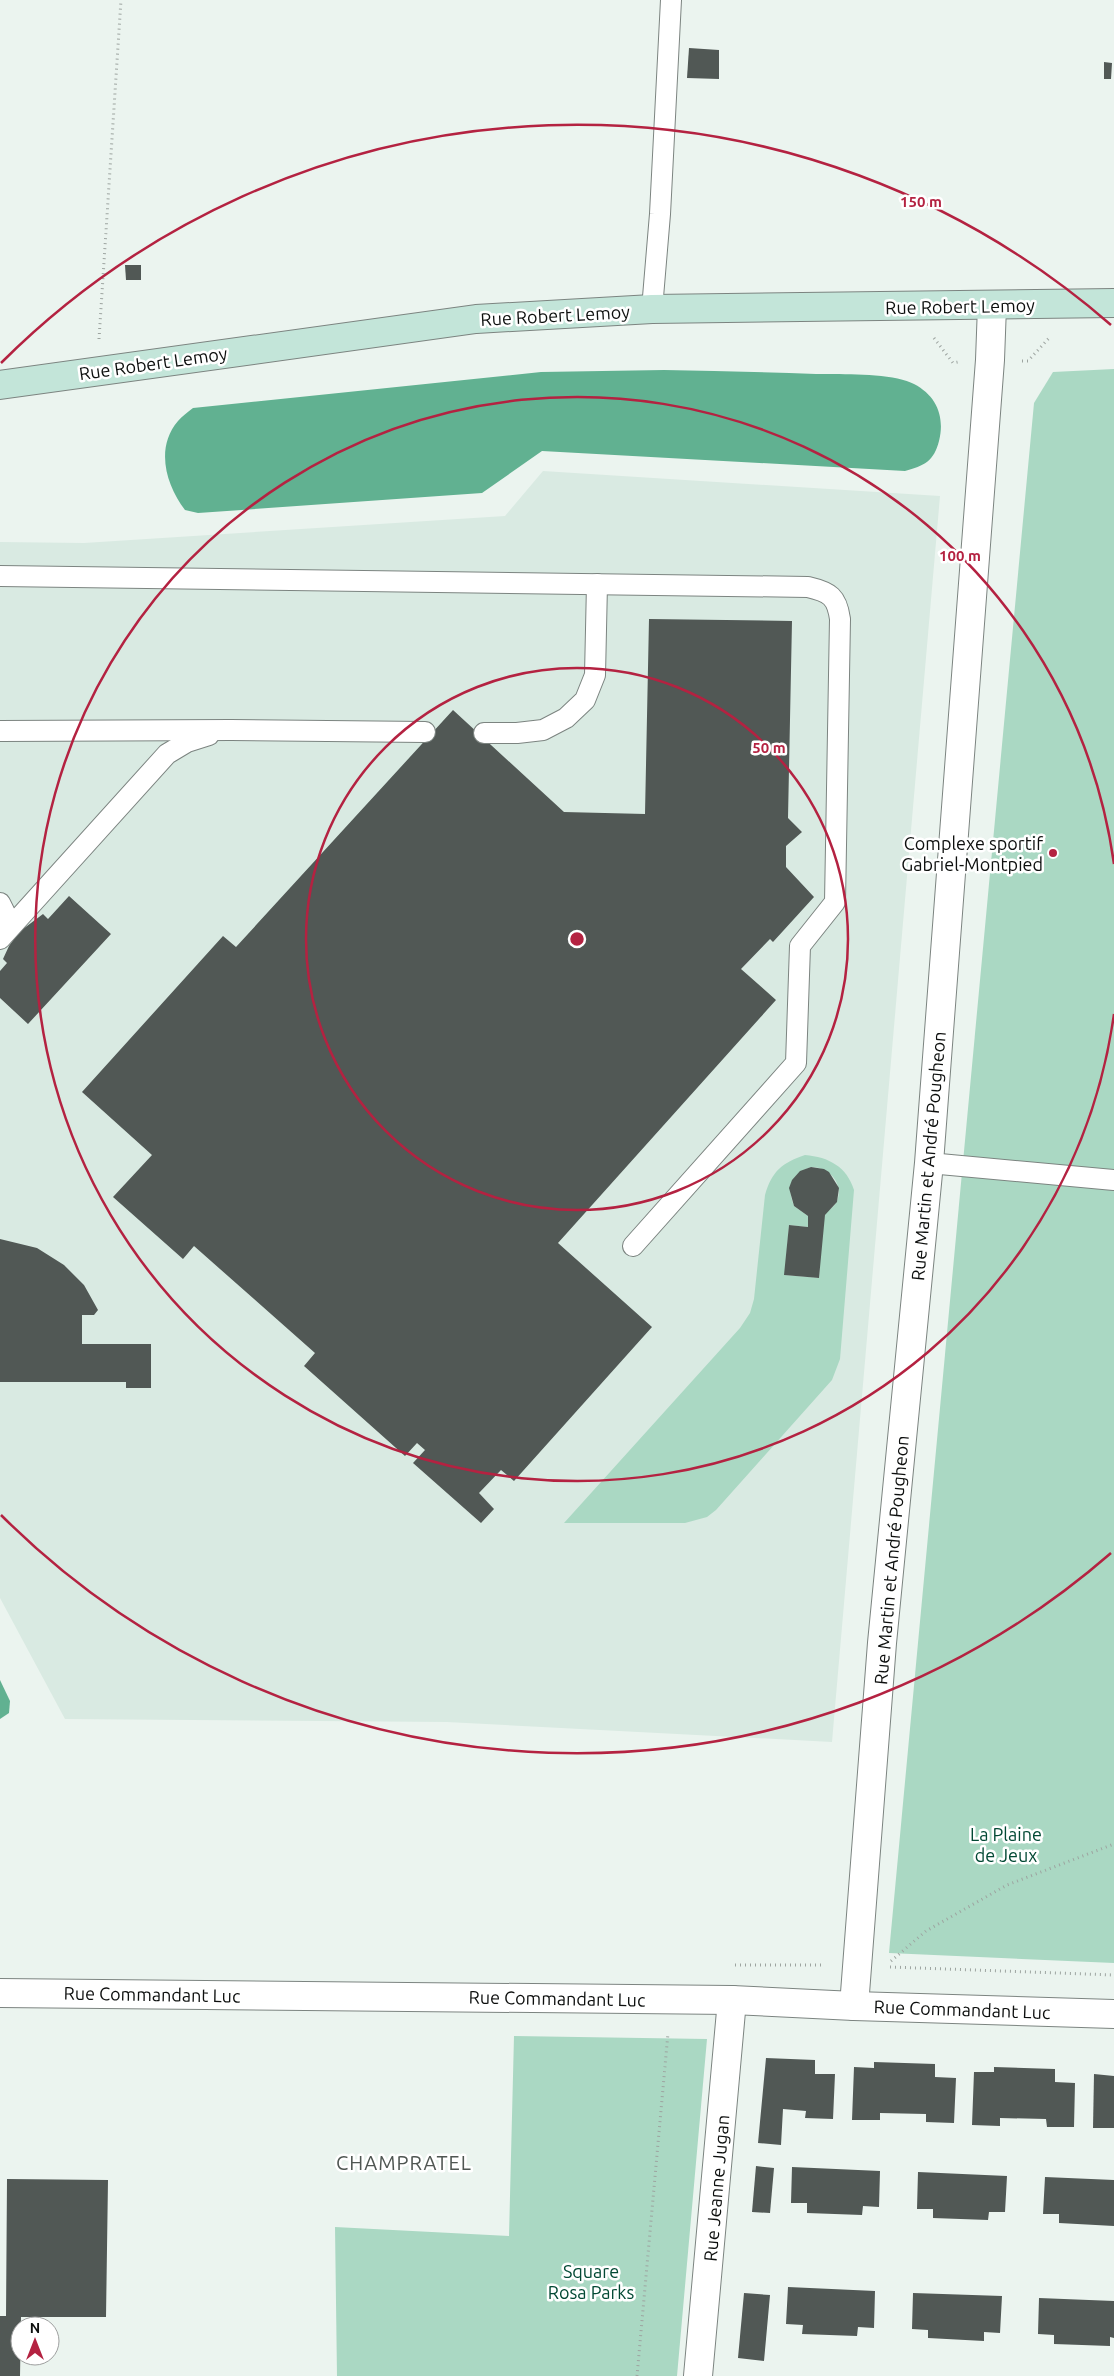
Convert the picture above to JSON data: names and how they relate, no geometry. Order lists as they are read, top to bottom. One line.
{"streets":{"main road":["Rue Robert Lemoy"],"street":["Rue Martin et André Pougheon","Rue Commandant Luc","Rue Jeanne Jugan"]},"crossings":[["Rue Robert Lemoy","Rue Martin et André Pougheon"],["Rue Martin et André Pougheon","Rue Commandant Luc"],["Rue Commandant Luc","Rue Jeanne Jugan"]],"districts":["CHAMPRATEL"],"parks":["La Plaine de Jeux","Square Rosa Parks"],"places":["Complexe sportif Gabriel-Montpied"],"north":"top","rings":["150 m","100 m","50 m"]}
